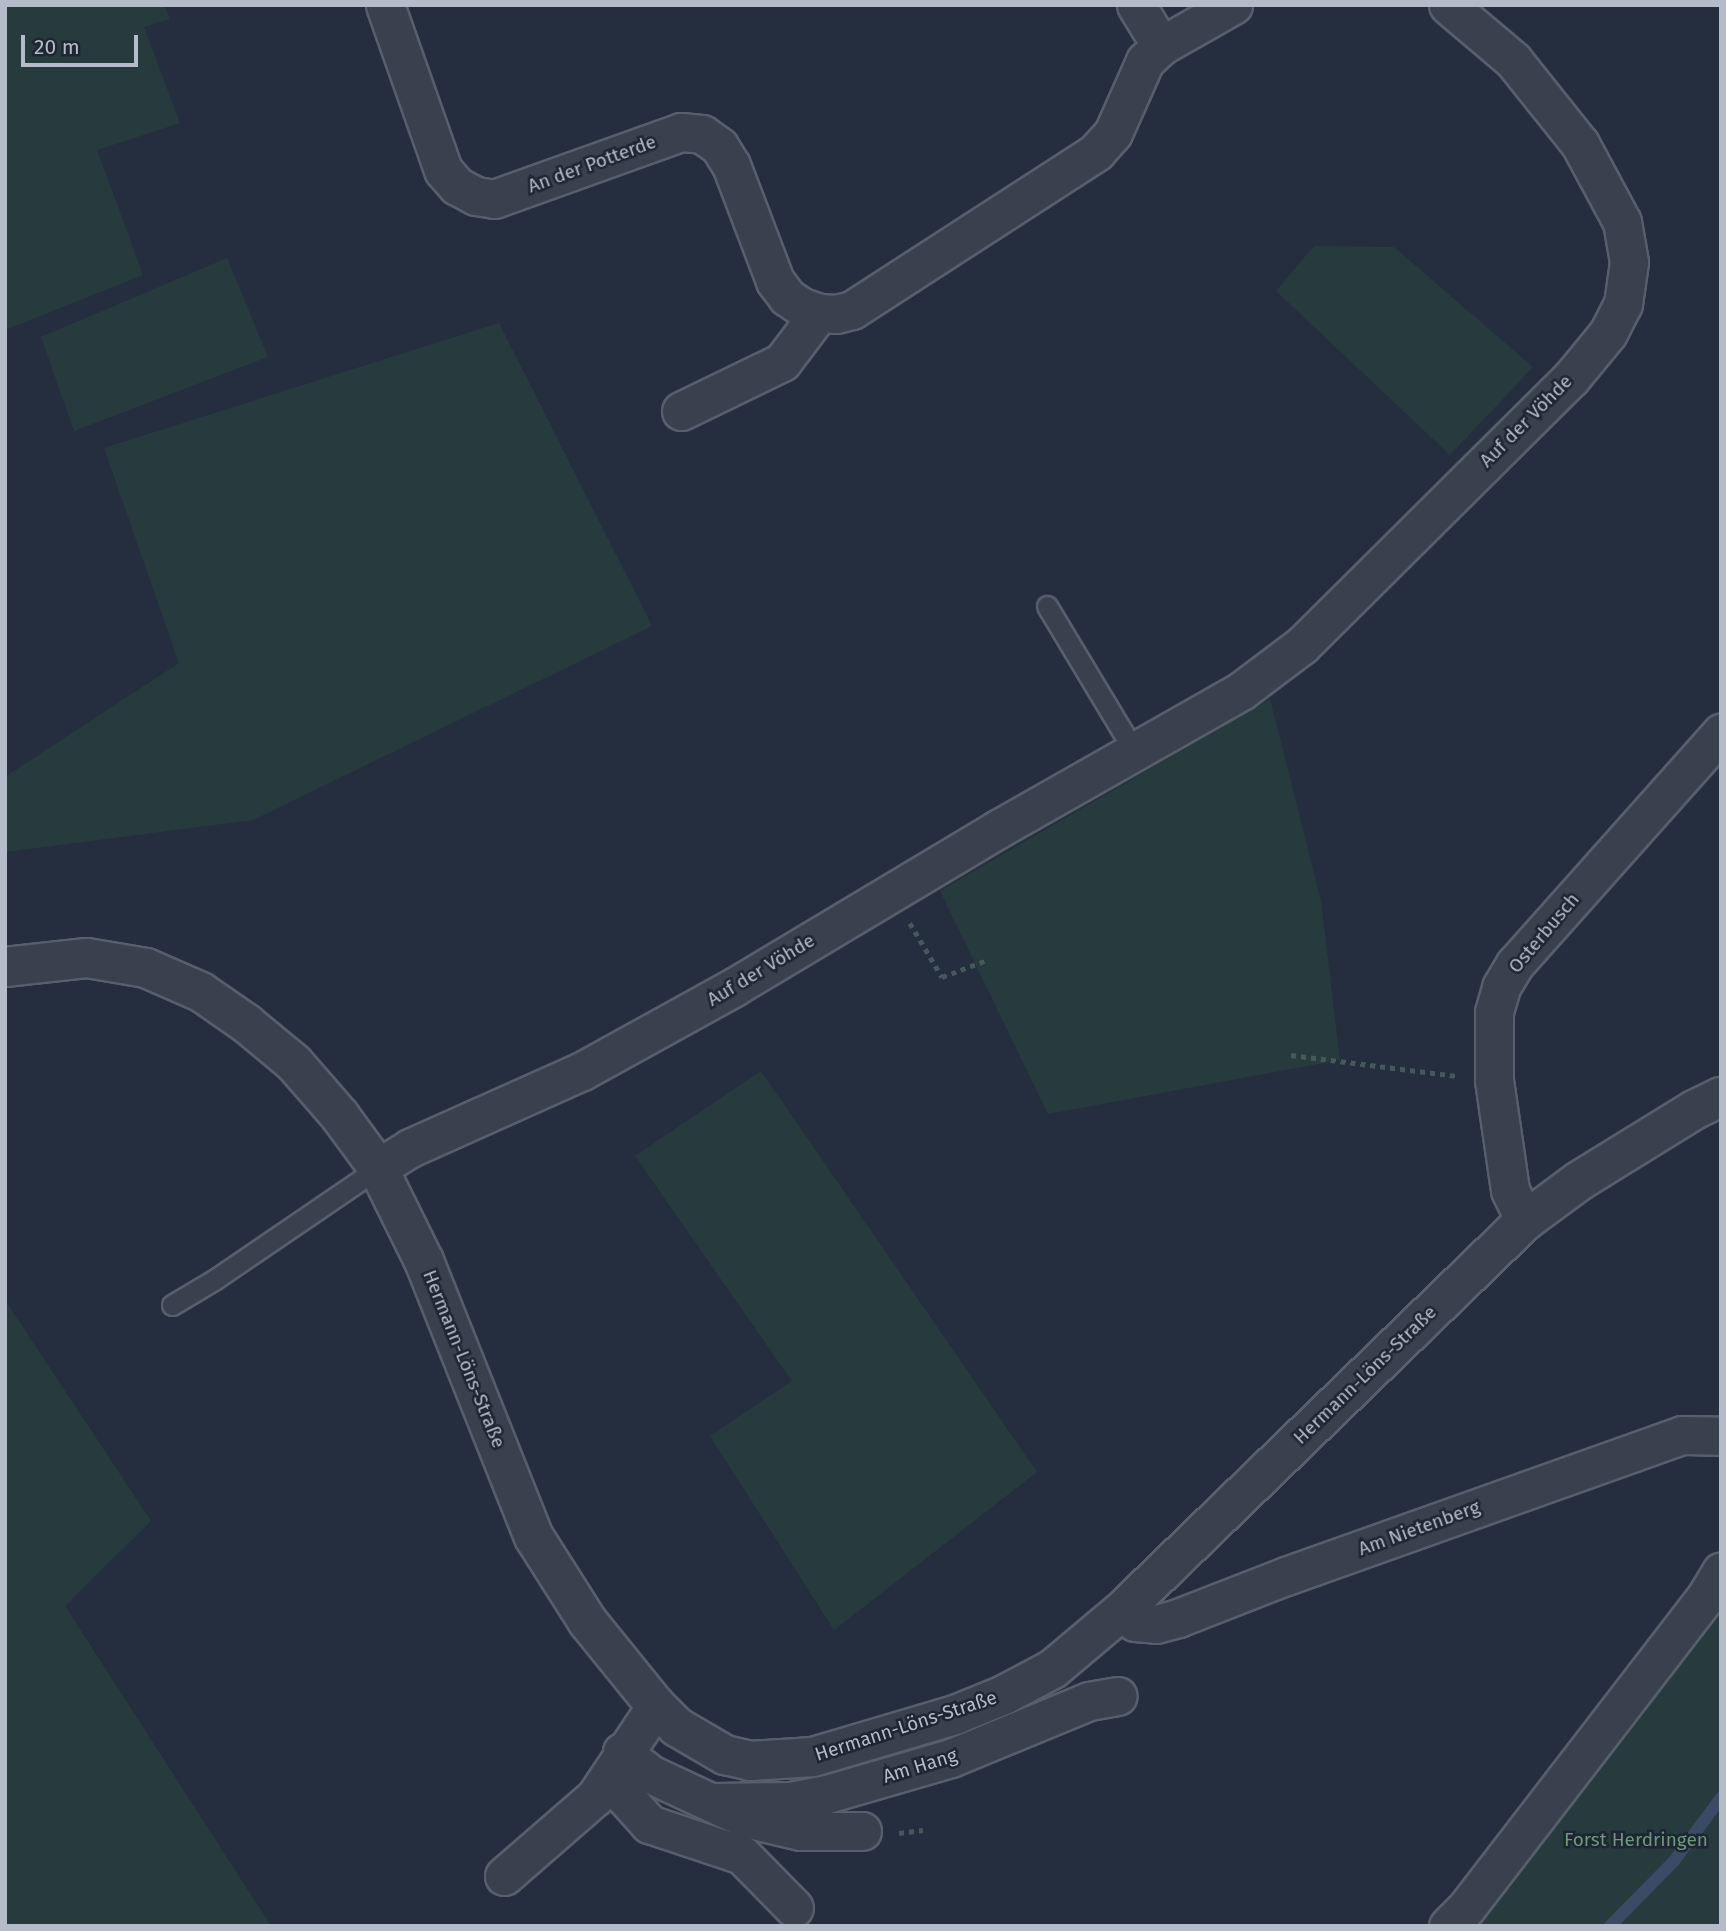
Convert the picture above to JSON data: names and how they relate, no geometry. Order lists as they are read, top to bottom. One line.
{"streets":{"street":["An der Potterde","Auf der Vöhde","Osterbusch","Hermann-Löns-Straße","Am Nietenberg","Am Hang"]},"crossings":[["Auf der Vöhde","Hermann-Löns-Straße"],["Osterbusch","Hermann-Löns-Straße"],["Hermann-Löns-Straße","Am Nietenberg"]],"parks":["Forst Herdringen"],"scale_bar":"20 m"}
